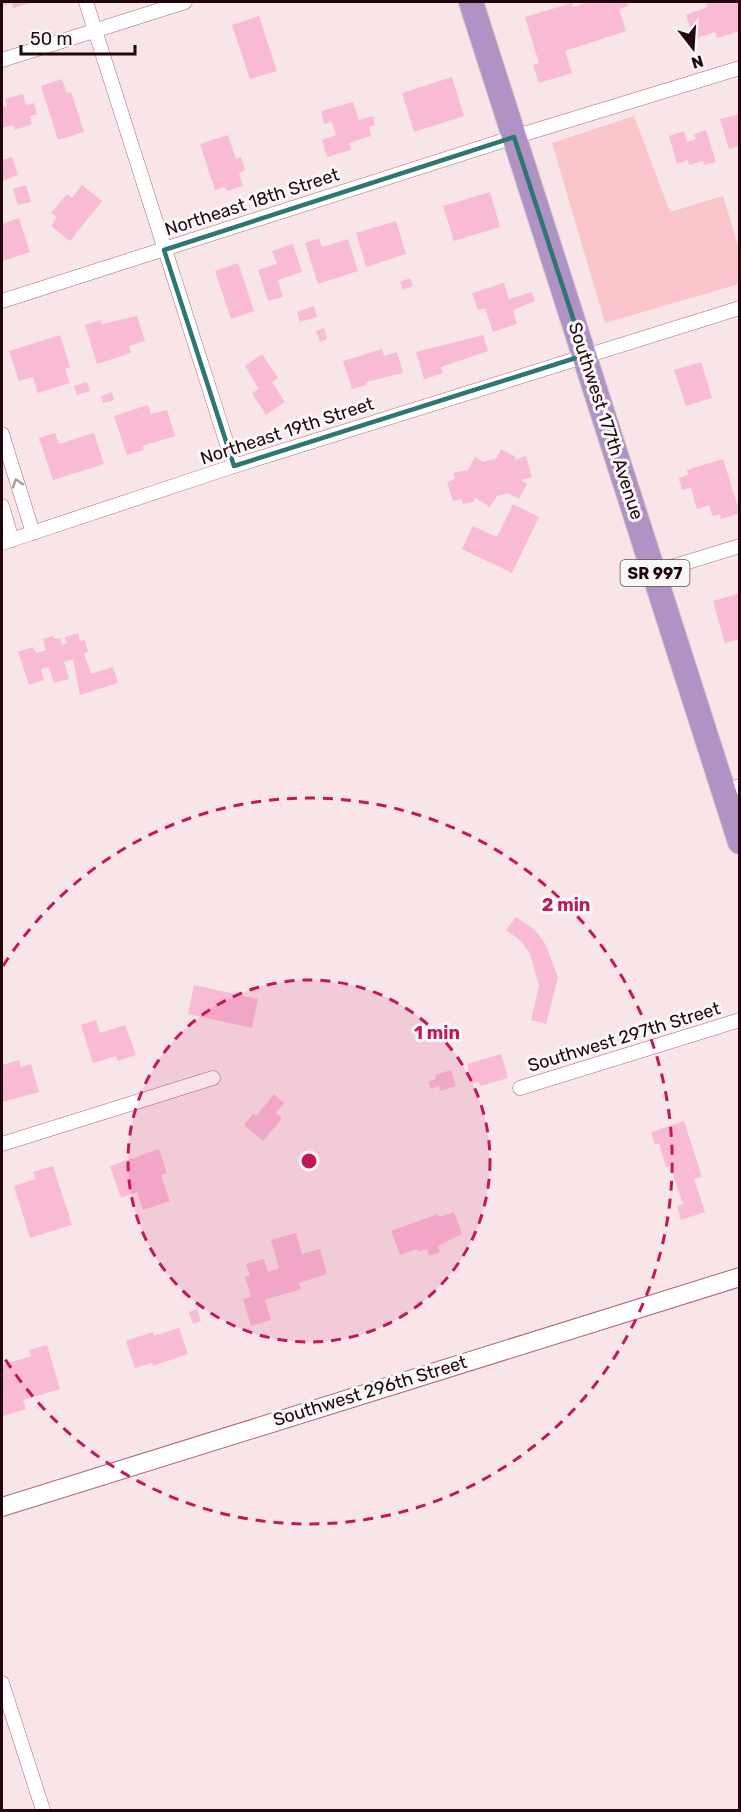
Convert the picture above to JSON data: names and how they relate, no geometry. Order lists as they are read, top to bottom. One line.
{"streets":{"highway":["Southwest 177th Avenue","SR 997"],"street":["Northeast 18th Street","Northeast 19th Street","Southwest 297th Street","Southwest 296th Street"]},"crossings":[["Northeast 18th Street","Southwest 177th Avenue"],["Southwest 177th Avenue","Northeast 19th Street"]],"scale_bar":"50 m","north":"bottom","rings":["2 min","1 min"]}
